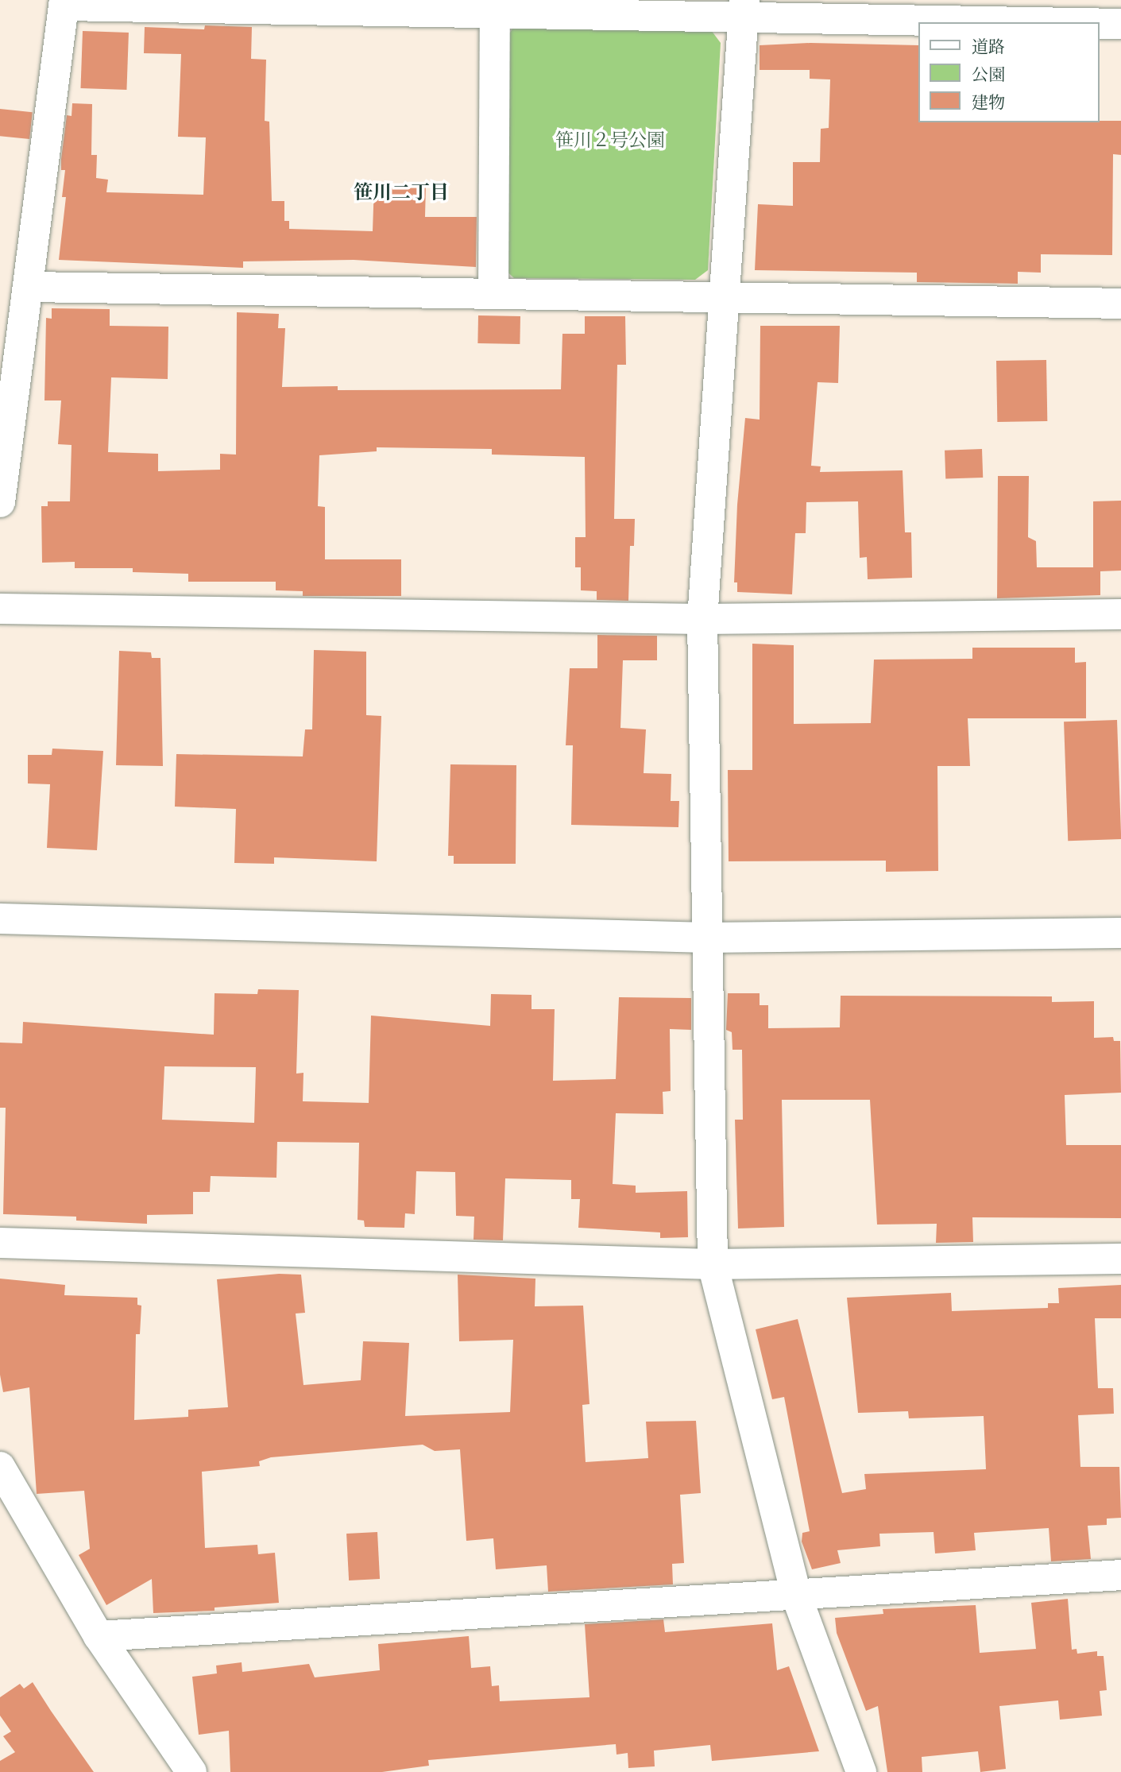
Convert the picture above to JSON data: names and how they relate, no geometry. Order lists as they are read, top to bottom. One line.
{"districts":["笹川二丁目"],"parks":["笹川２号公園"],"legend":["道路","公園","建物"]}
